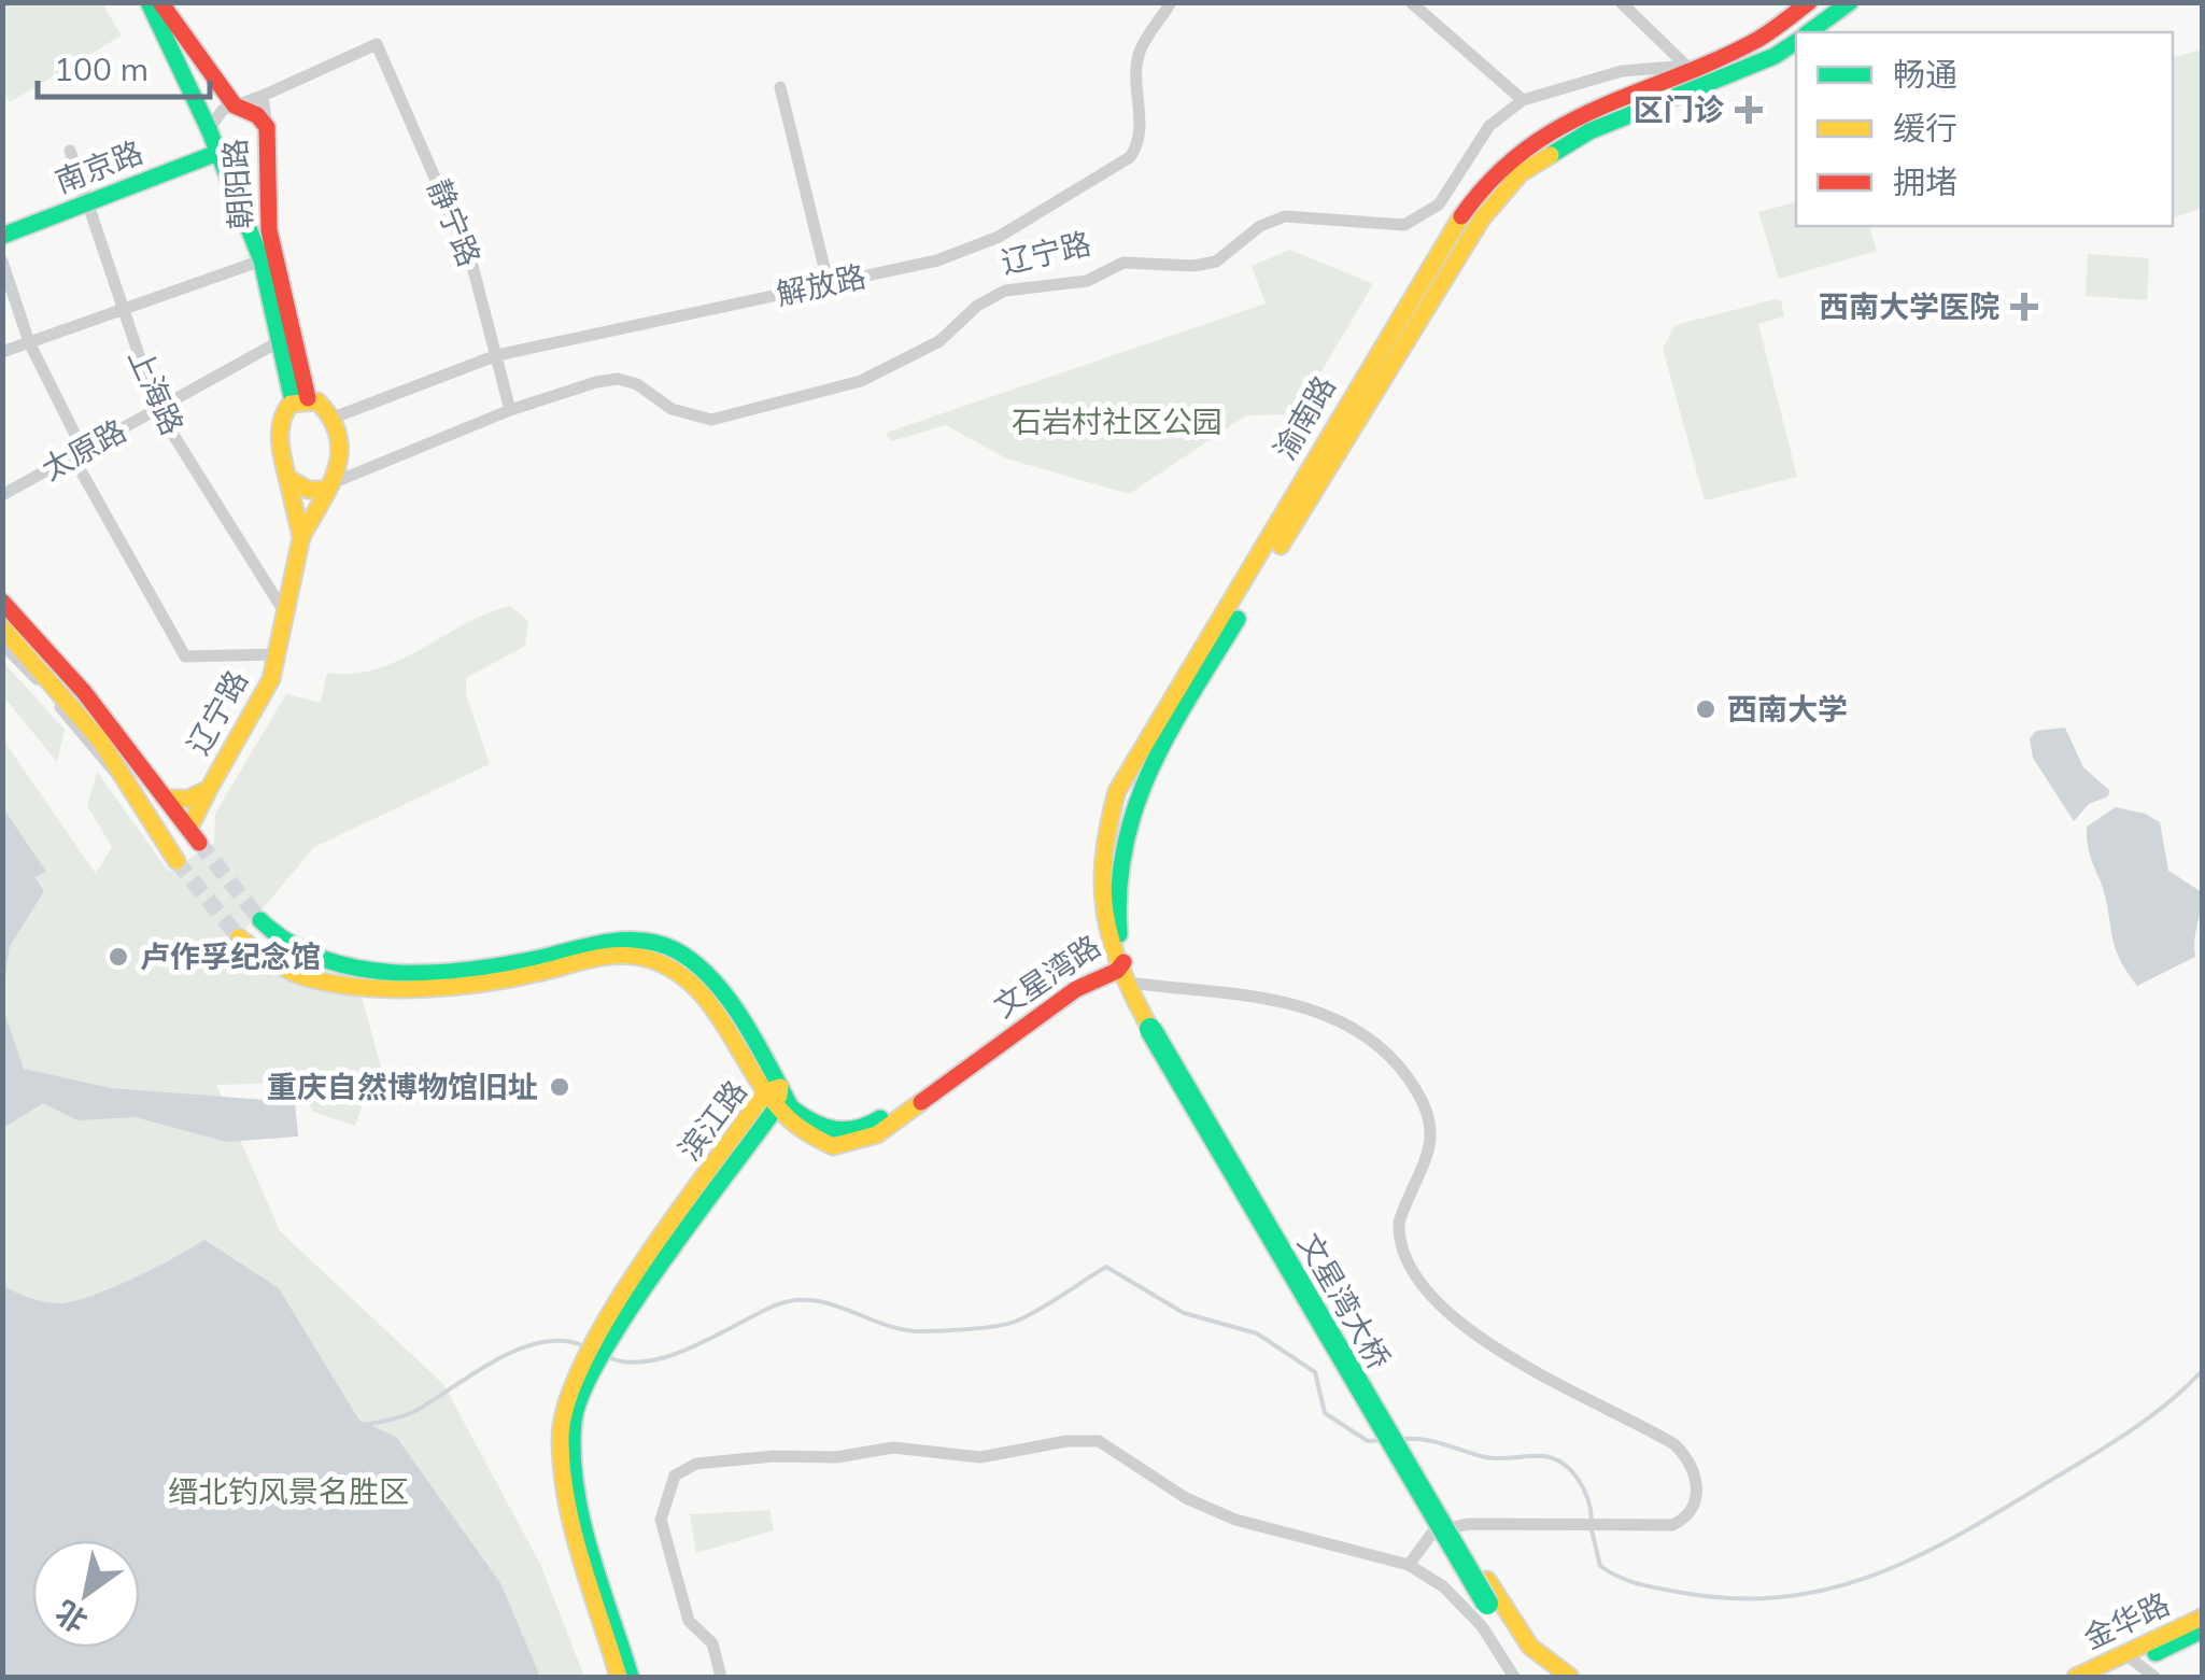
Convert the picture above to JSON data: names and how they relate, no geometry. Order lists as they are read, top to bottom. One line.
{"streets":{"main road":["南京路","朝阳路","辽宁路","渝南路","文星湾路","滨江路","文星湾大桥","金华路"],"street":["静宁路","解放路","上海路","太原路"]},"crossings":[["南京路","上海路"],["朝阳路","辽宁路"],["朝阳路","解放路"],["静宁路","辽宁路"],["静宁路","解放路"],["辽宁路","解放路"],["辽宁路","上海路"],["辽宁路","渝南路"],["上海路","太原路"],["渝南路","文星湾路"],["渝南路","文星湾大桥"],["文星湾路","滨江路"]],"parks":["石岩村社区公园","缙北钓风景名胜区"],"places":{"health":["区门诊","西南大学医院"],"other":["西南大学","卢作孚纪念馆","重庆自然博物馆旧址"]},"legend":["畅通","缓行","拥堵"],"scale_bar":"100 m","north":"bottom left"}
